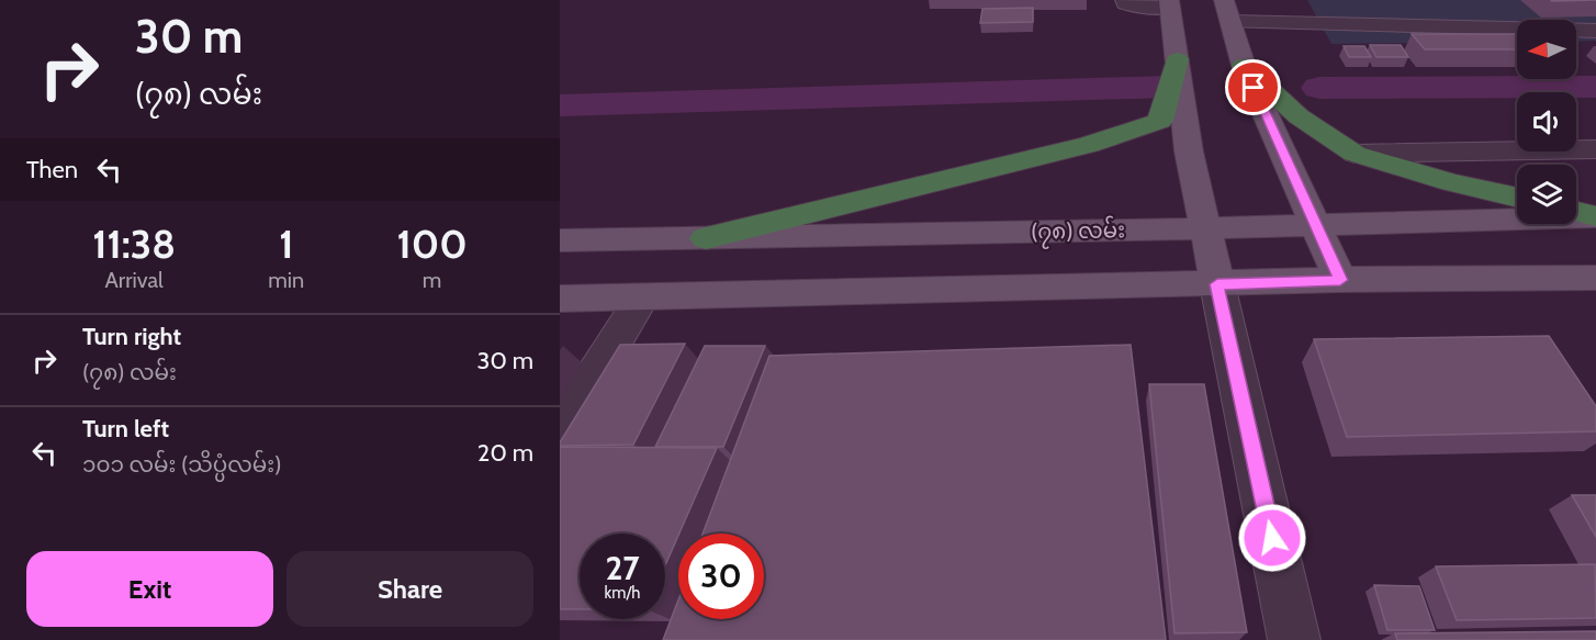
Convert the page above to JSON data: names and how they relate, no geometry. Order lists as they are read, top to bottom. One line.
{"streets":{"main road":["(၇၈) လမ်း"]},"north":"left","page":{"turn":["30 m","(၇၈) လမ်း"],"then":"Then","eta":["11:38","Arrival","1","min","100","m"],"list":[{"name":"Turn right","note":"(၇၈) လမ်း","value":"30 m"},{"name":"Turn left","note":"၁၀၁ လမ်း (သိပ္ပံလမ်း)","value":"20 m"}],"speed":"27 km/h","limit":"30","buttons":["Exit","Share"]}}
